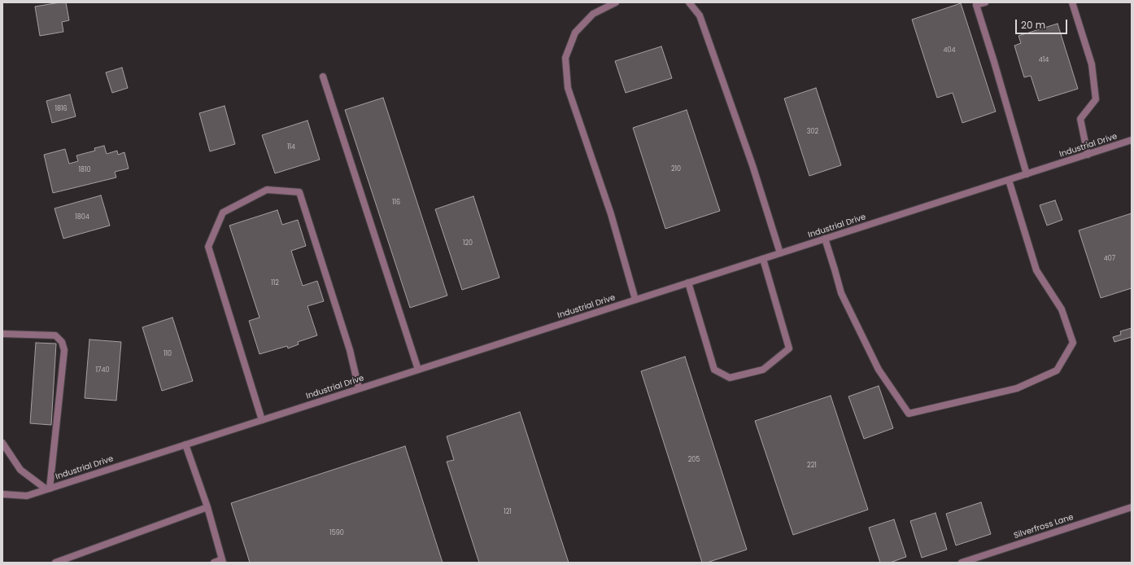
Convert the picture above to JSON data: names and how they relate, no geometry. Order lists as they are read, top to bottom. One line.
{"streets":{"street":["Industrial Drive","Silverfross Lane"]},"house_numbers":["404","414","1816","302","114","210","1810","116","1804","120","407","112","110","1740","205","221","121","1590"],"scale_bar":"20 m"}
